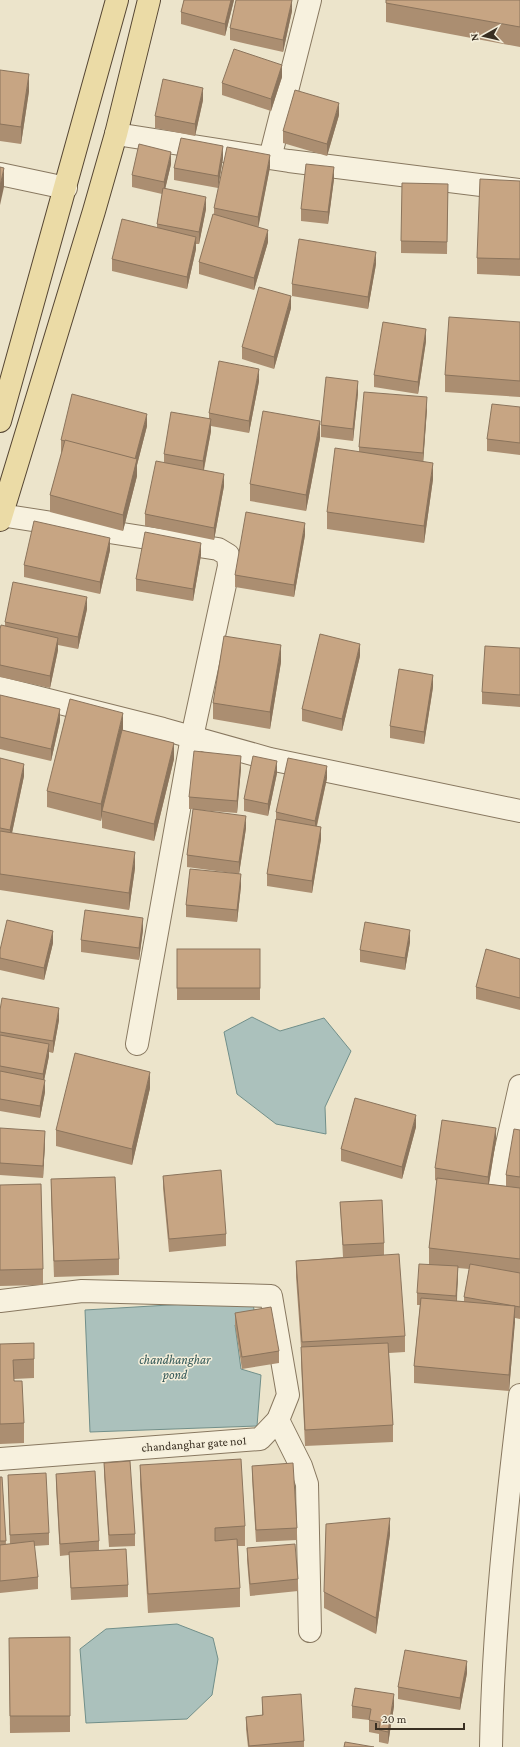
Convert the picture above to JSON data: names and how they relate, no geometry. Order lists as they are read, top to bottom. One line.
{"streets":{"street":["chandanghar gate no1"]},"water":["chandhanghar pond"],"scale_bar":"20 m","north":"left"}
